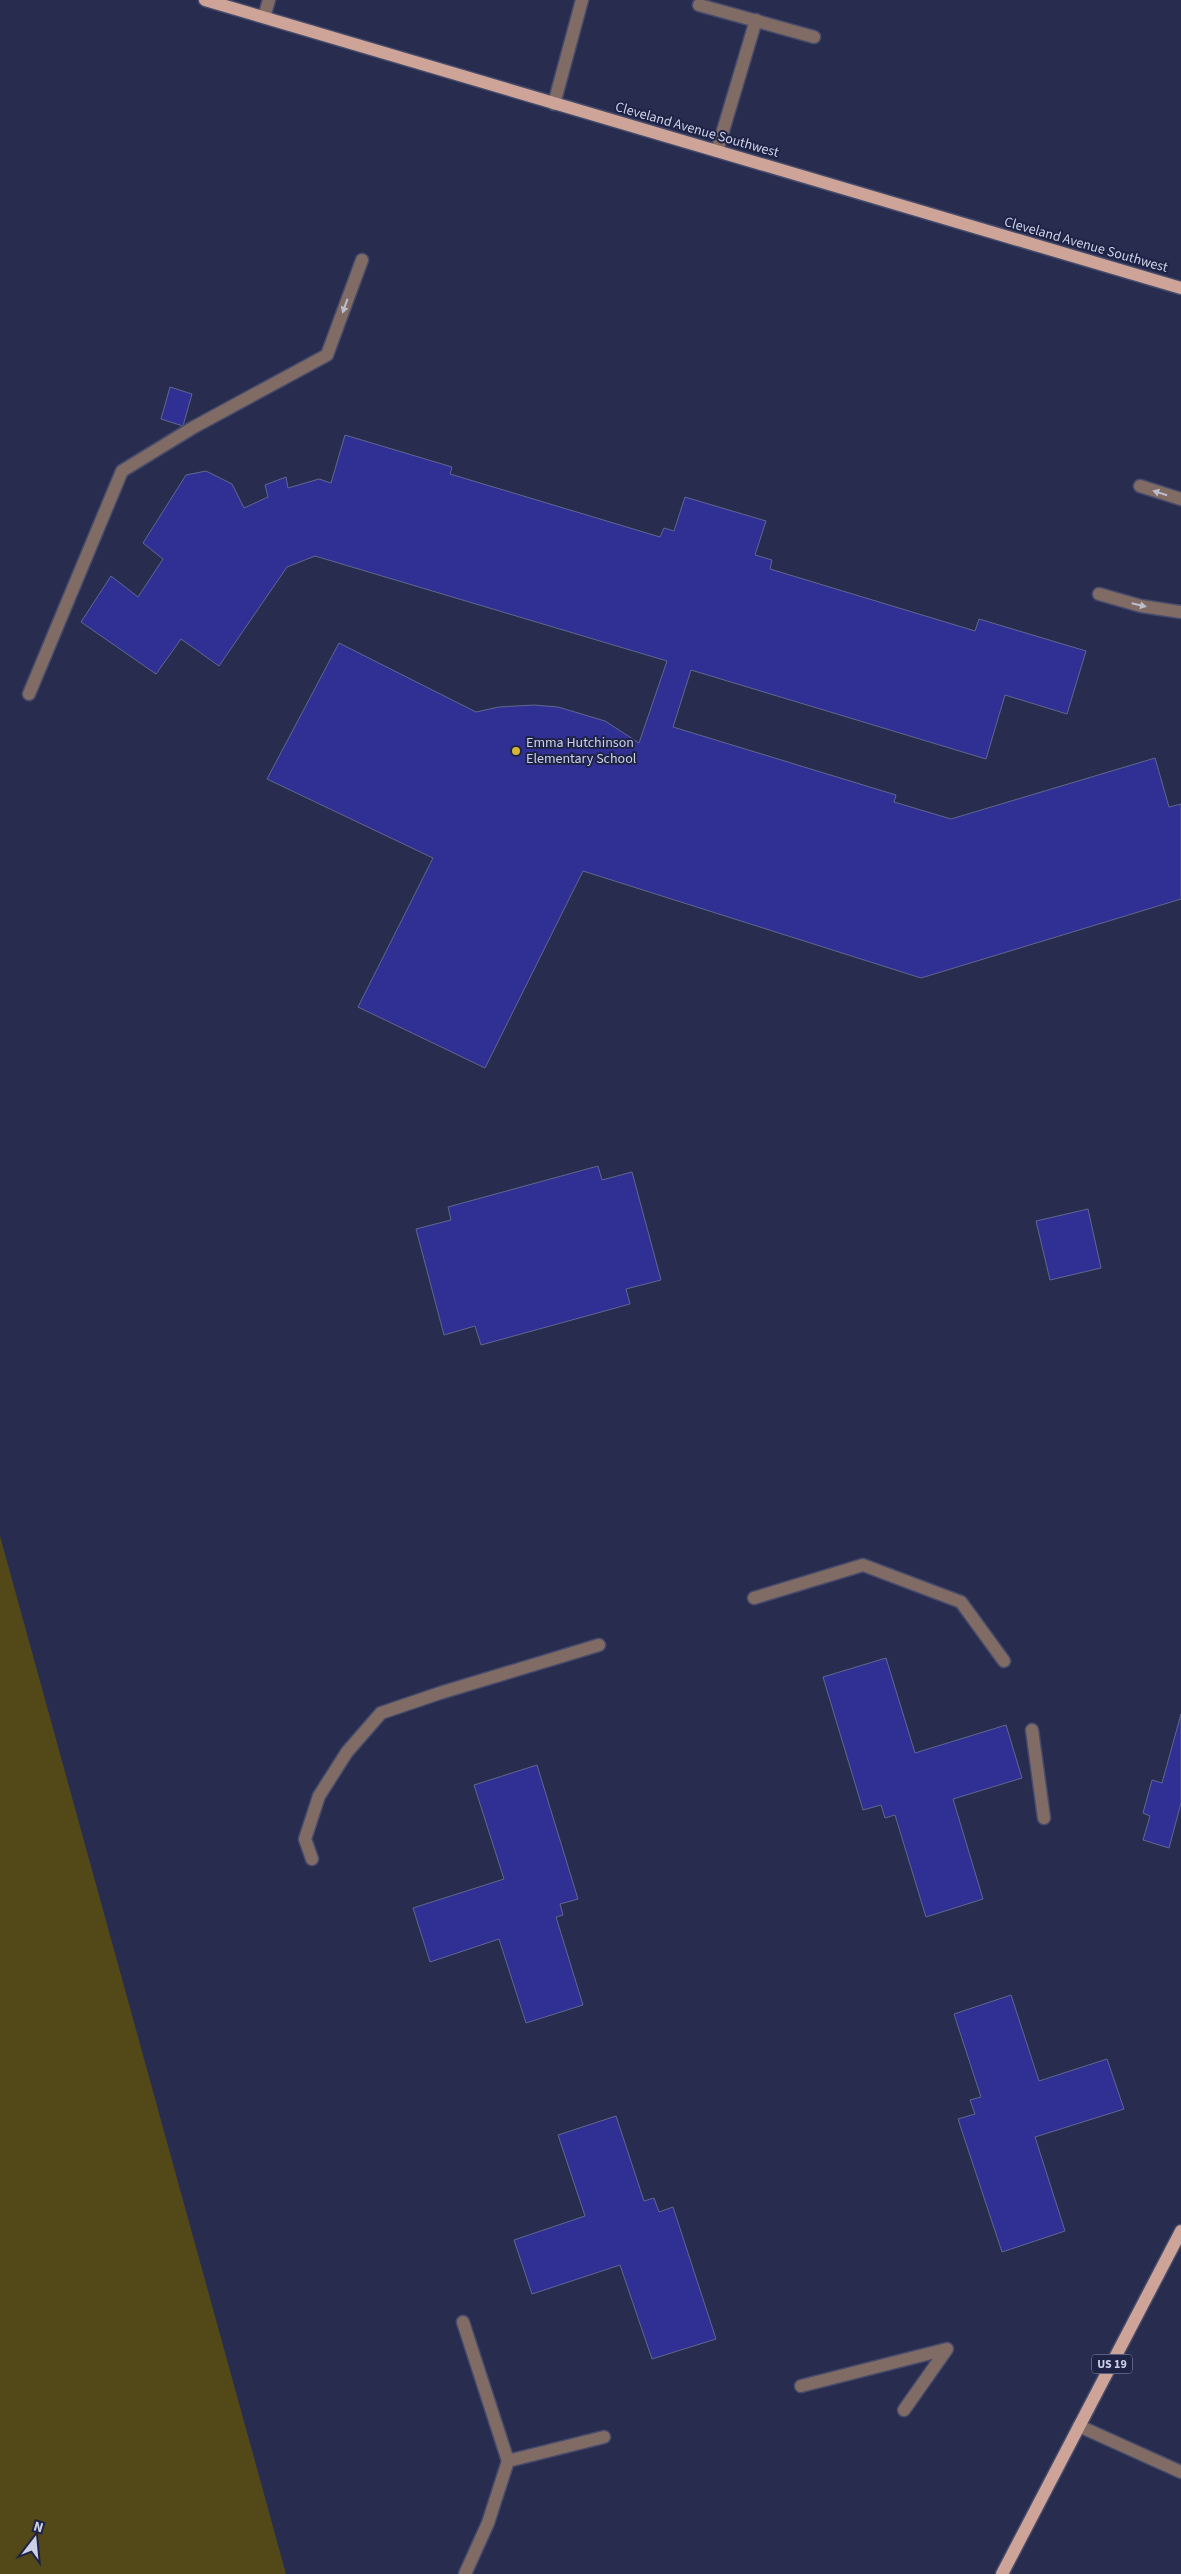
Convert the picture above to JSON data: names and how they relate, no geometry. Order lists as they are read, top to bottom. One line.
{"streets":{"main road":["Cleveland Avenue Southwest","US 19"]},"places":["Emma Hutchinson Elementary School"],"north":"top"}
